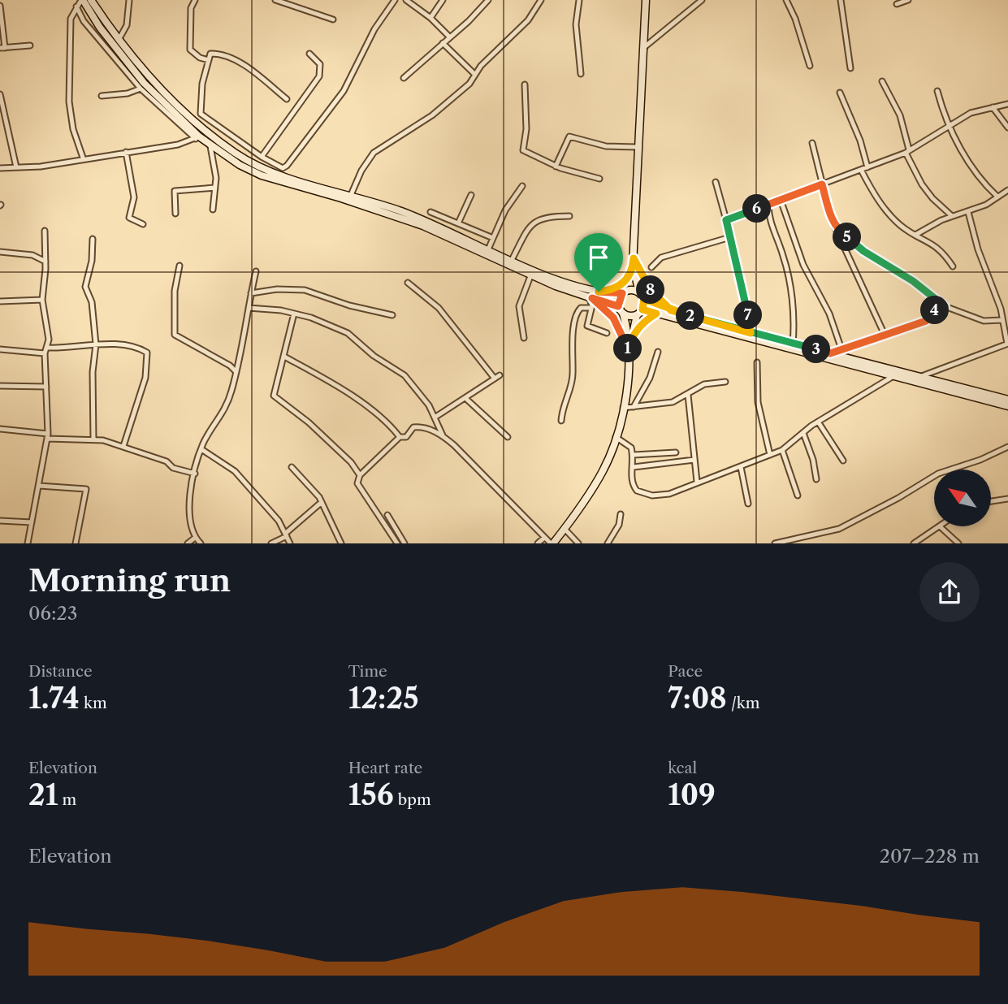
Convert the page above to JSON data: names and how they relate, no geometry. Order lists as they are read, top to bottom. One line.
{"north":"top left","page":{"pins":["6","5","8","4","7","2","1","3"],"heading":["Morning run","06:23"],"stats":[["Distance","1.74 km"],["Time","12:25"],["Pace","7:08 /km"],["Elevation","21 m"],["Heart rate","156 bpm"],["kcal","109"]],"chart":["Elevation","207–228 m"]}}
